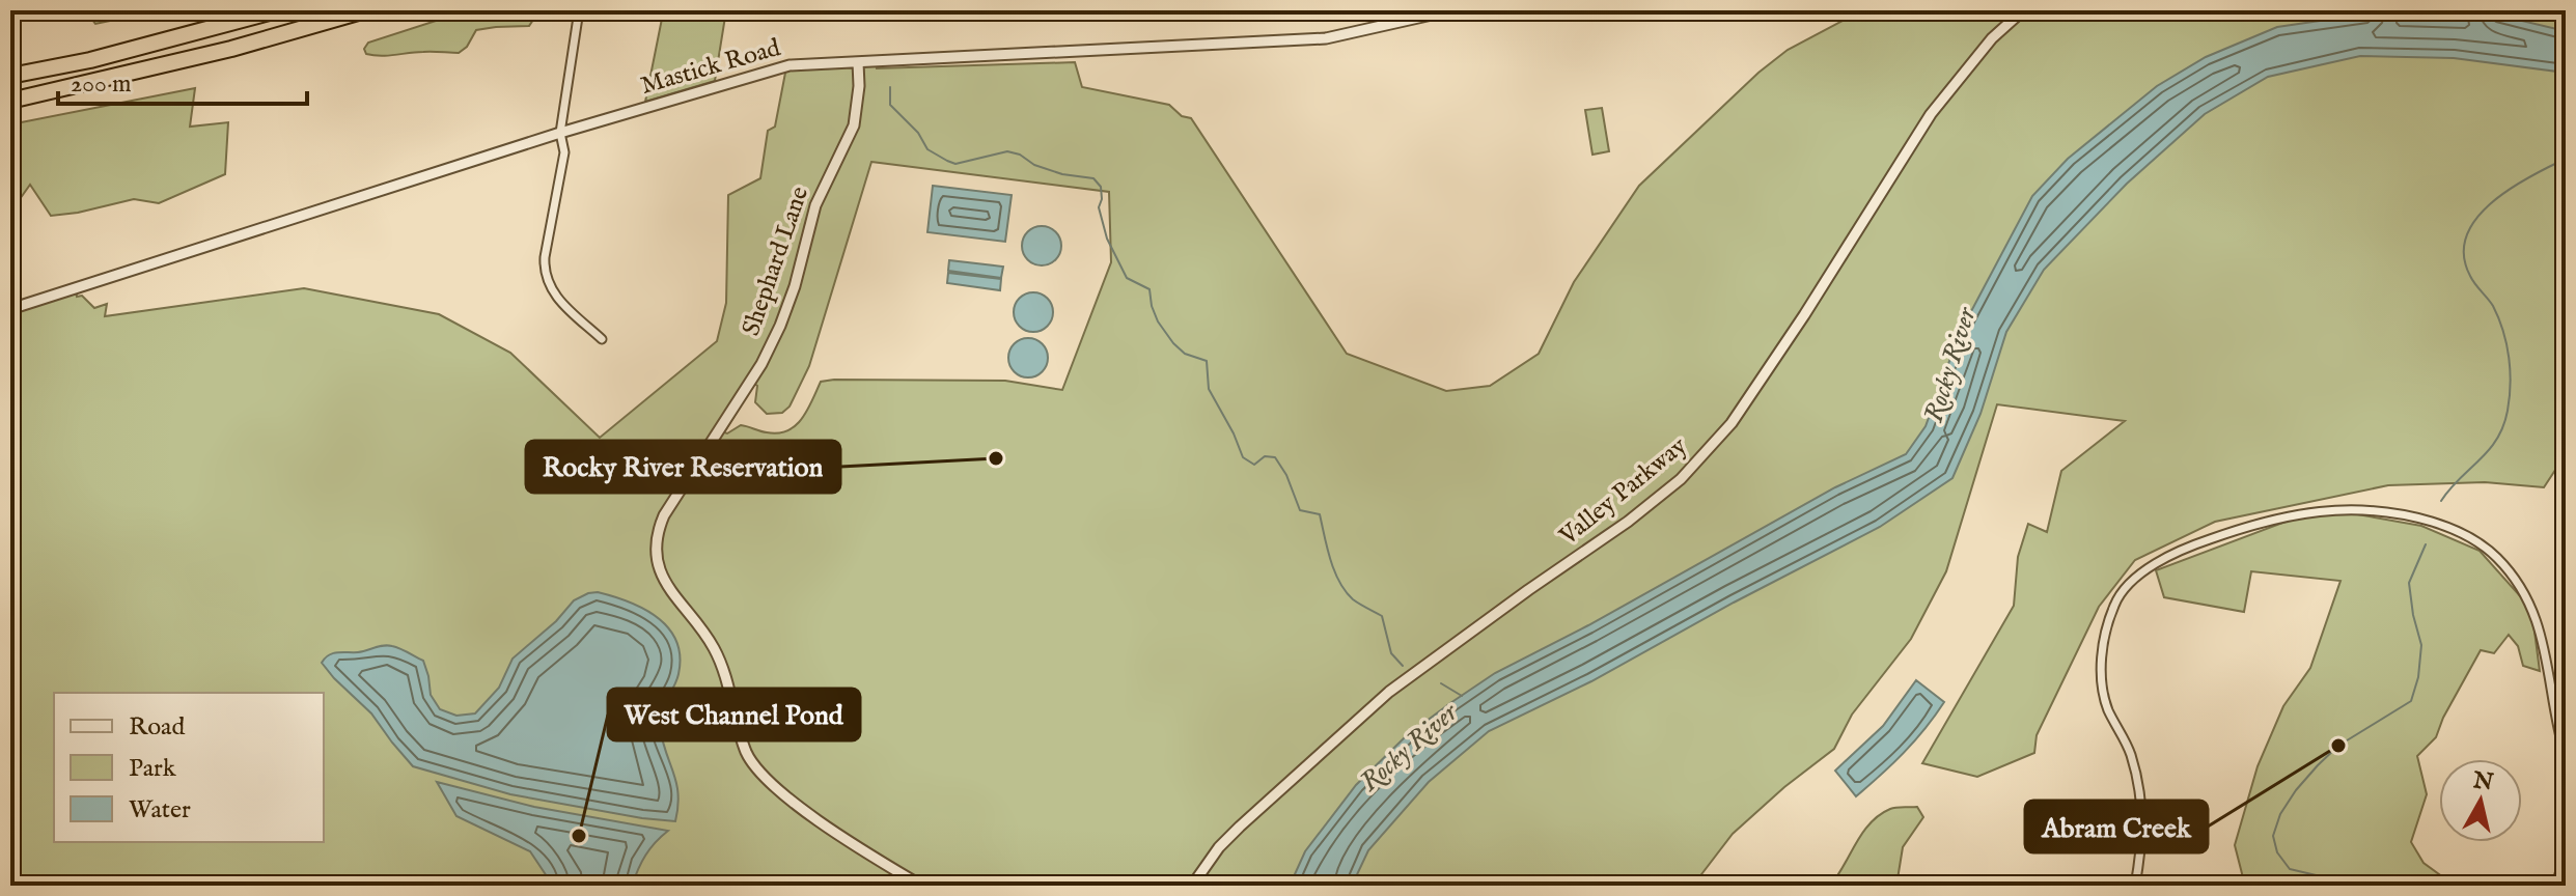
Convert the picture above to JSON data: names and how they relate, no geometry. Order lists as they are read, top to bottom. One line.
{"streets":{"street":["Mastick Road","Shephard Lane","Valley Parkway"]},"crossings":[["Mastick Road","Shephard Lane"]],"water":["Rocky River"],"places":["Rocky River Reservation","Abram Creek","West Channel Pond"],"legend":["Road","Park","Water"],"scale_bar":"200 m","north":"top"}
